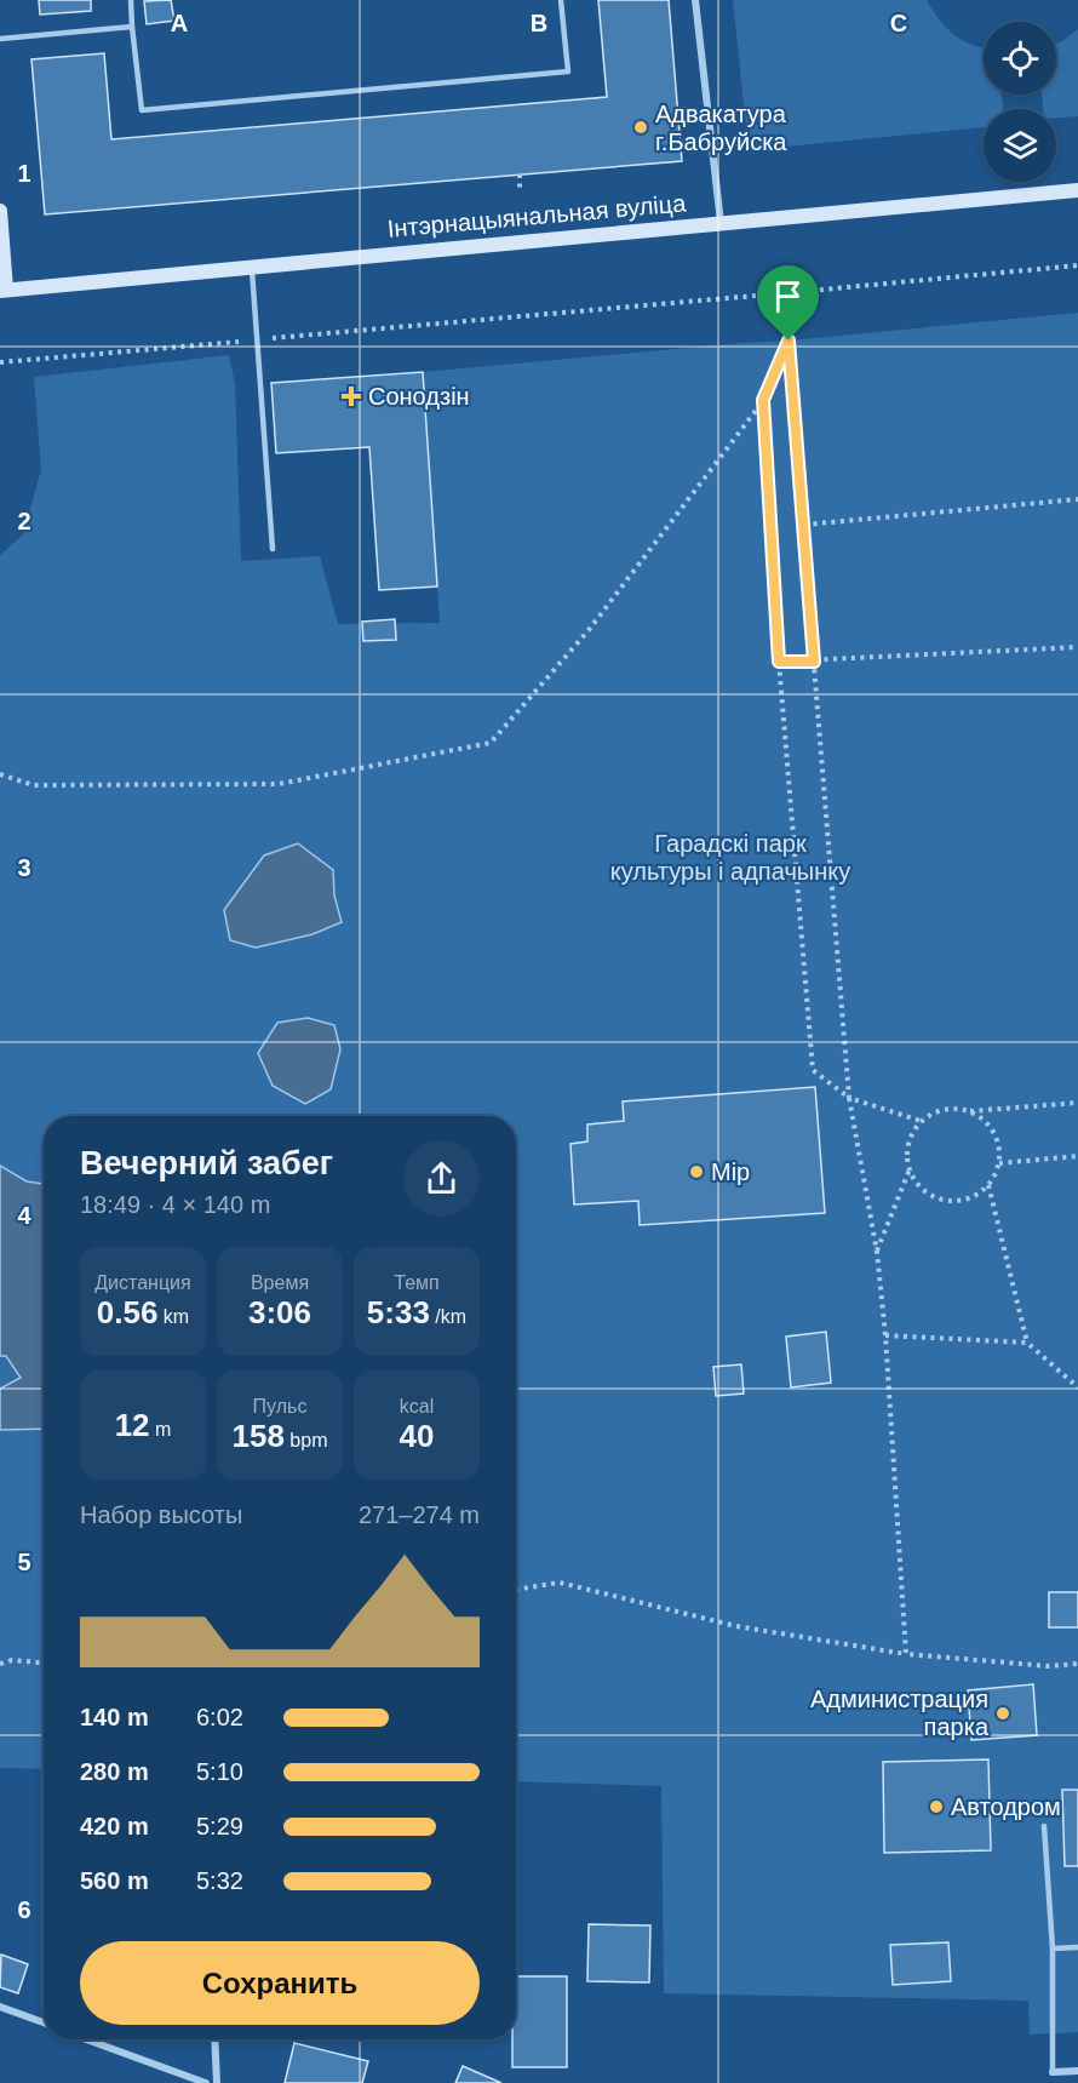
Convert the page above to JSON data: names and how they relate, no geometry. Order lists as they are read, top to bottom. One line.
{"streets":{"main road":["Інтэрнацыянальная вуліца"]},"parks":["Гарадскі парк культуры і адпачынку"],"places":{"other":["Адвакатура г.Бабруйска","Мір","Администрация парка","Автодром"],"health":["Сонодзін"]},"page":{"heading":["Вечерний забег","18:49 · 4 × 140 m"],"stats":[["Дистанция","0.56 km"],["Время","3:06"],["Темп","5:33 /km"],["12 m"],["Пульс","158 bpm"],["kcal","40"]],"chart":["Набор высоты","271–274 m"],"list":[{"name":"140 m","note":"6:02"},{"name":"280 m","note":"5:10"},{"name":"420 m","note":"5:29"},{"name":"560 m","note":"5:32"}],"buttons":"Сохранить"},"grid":{"columns":["A","B","C"],"rows":["1","2","3","4","5","6"]}}
